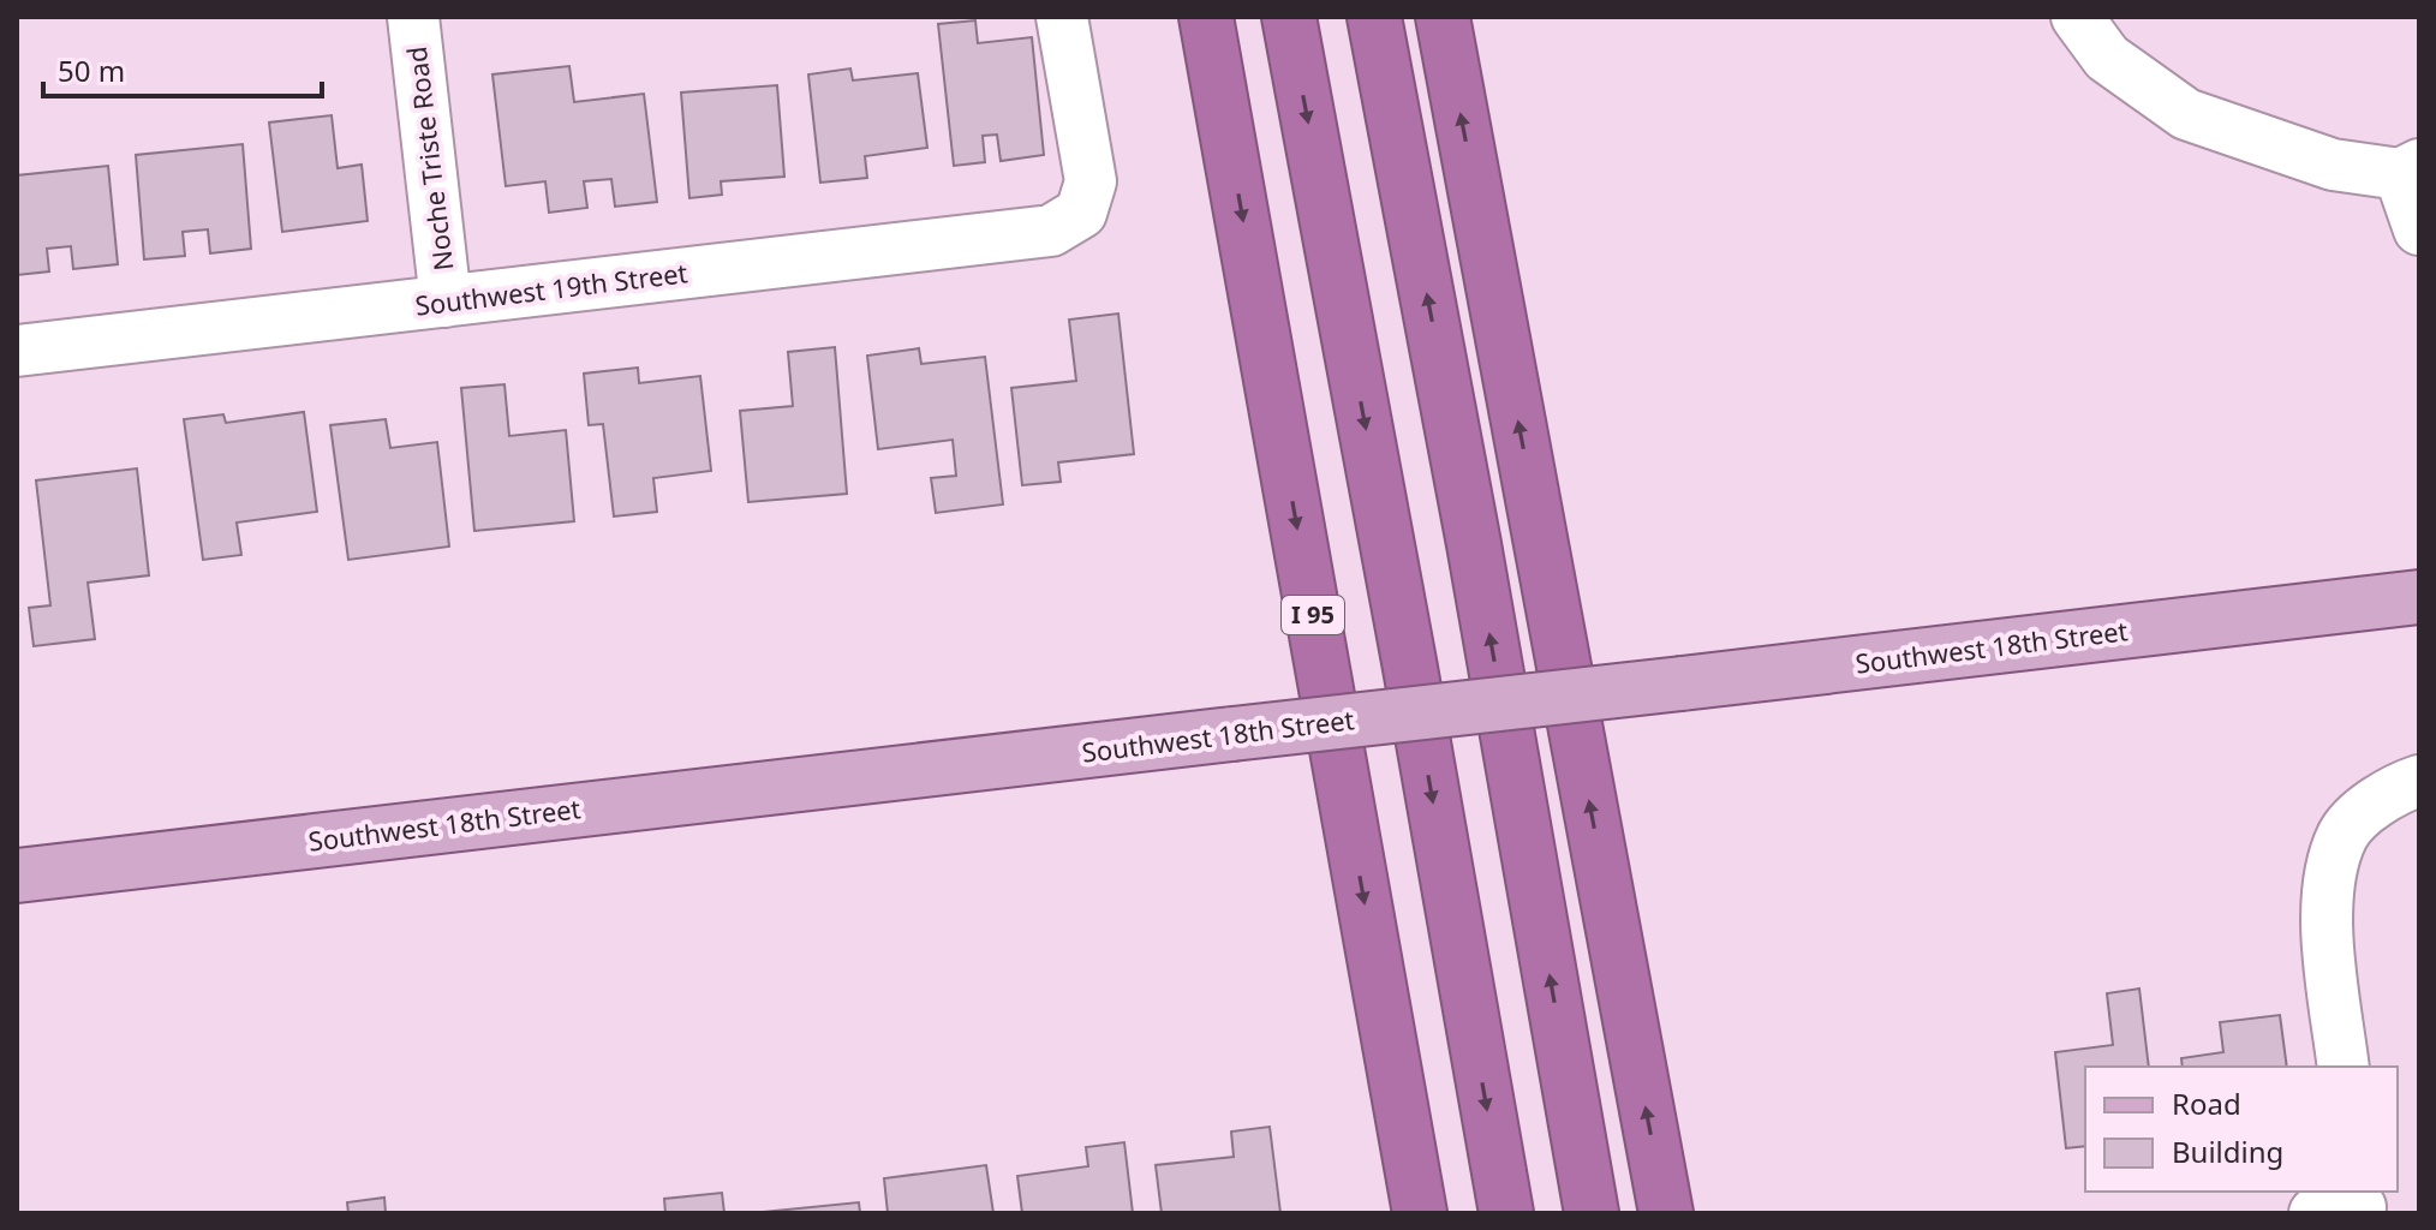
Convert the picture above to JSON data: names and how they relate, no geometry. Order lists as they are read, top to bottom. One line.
{"streets":{"highway":["I 95"],"main road":["Southwest 18th Street"],"street":["Noche Triste Road","Southwest 19th Street"]},"crossings":[["Noche Triste Road","Southwest 19th Street"]],"legend":["Road","Building"],"scale_bar":"50 m"}
